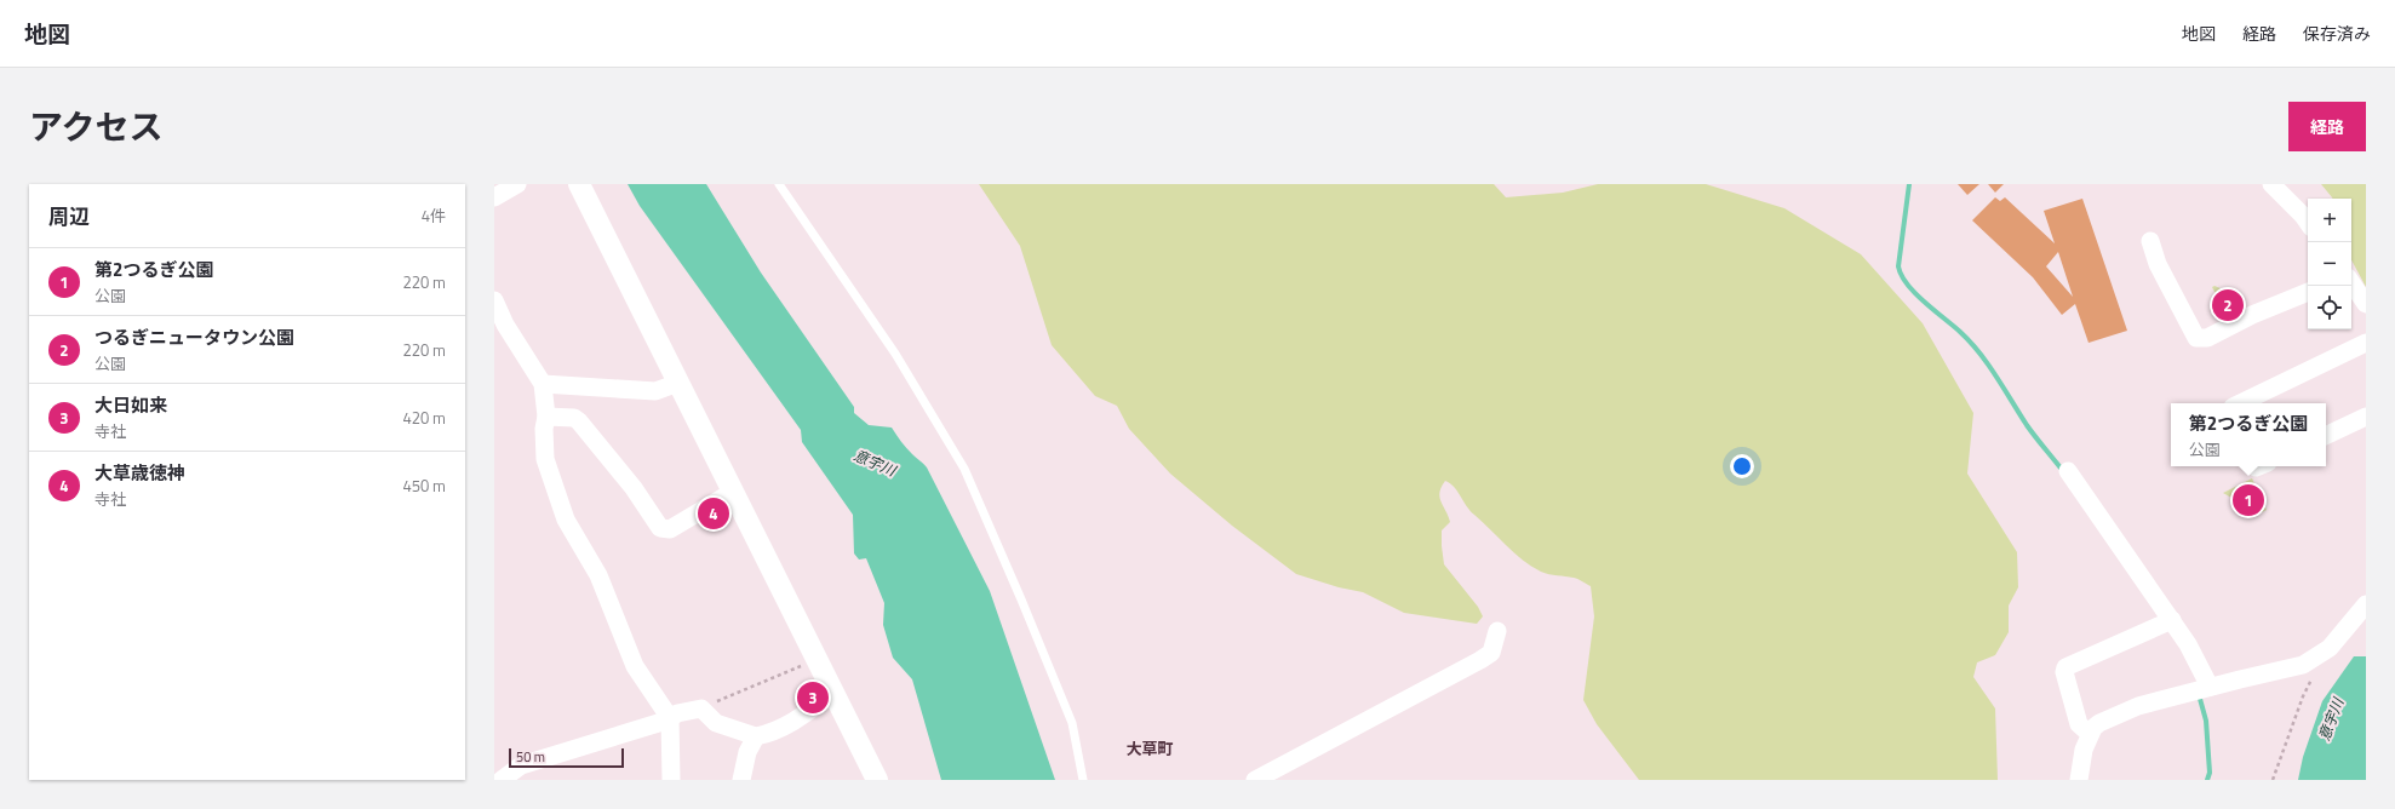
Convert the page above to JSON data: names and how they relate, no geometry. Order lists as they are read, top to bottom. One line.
{"districts":["大草町"],"water":["意宇川"],"scale_bar":"50 m","page":{"header":"地図","nav":["地図","経路","保存済み"],"title":"アクセス","buttons":"経路","heading":["周辺","4件"],"map_buttons":["+","−"],"list":[{"mark":"1","name":"第2つるぎ公園","note":"公園","value":"220 m"},{"mark":"2","name":"つるぎニュータウン公園","note":"公園","value":"220 m"},{"mark":"3","name":"大日如来","note":"寺社","value":"420 m"},{"mark":"4","name":"大草歳徳神","note":"寺社","value":"450 m"}],"pins":["2","1","4","3"],"popup":["第2つるぎ公園","公園"],"scale":"50 m"}}
